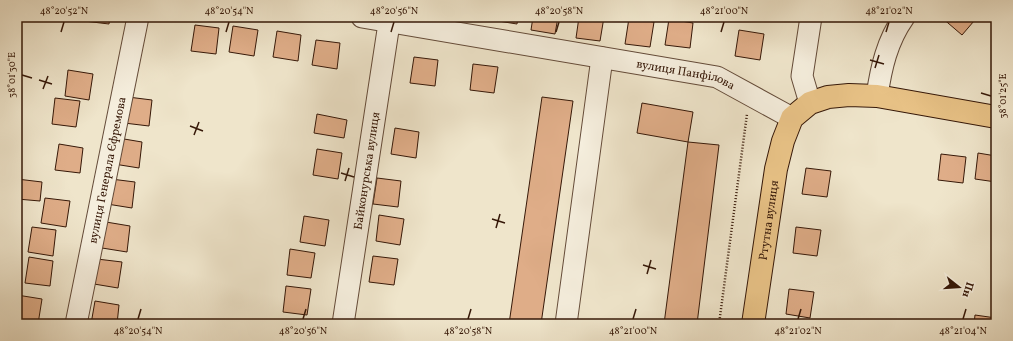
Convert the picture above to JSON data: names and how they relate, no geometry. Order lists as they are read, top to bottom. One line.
{"streets":{"main road":["Ртутна вулиця"],"street":["вулиця Панфілова","вулиця Генерала Єфремова","Байконурська вулиця"]},"crossings":[["вулиця Панфілова","Байконурська вулиця"],["вулиця Панфілова","Ртутна вулиця"]],"north":"right","coordinates":["48°20'52\"N","48°20'54\"N","48°20'56\"N","48°20'58\"N","48°21'00\"N","48°21'02\"N","38°01'30\"E","38°01'25\"E","48°21'04\"N"]}
